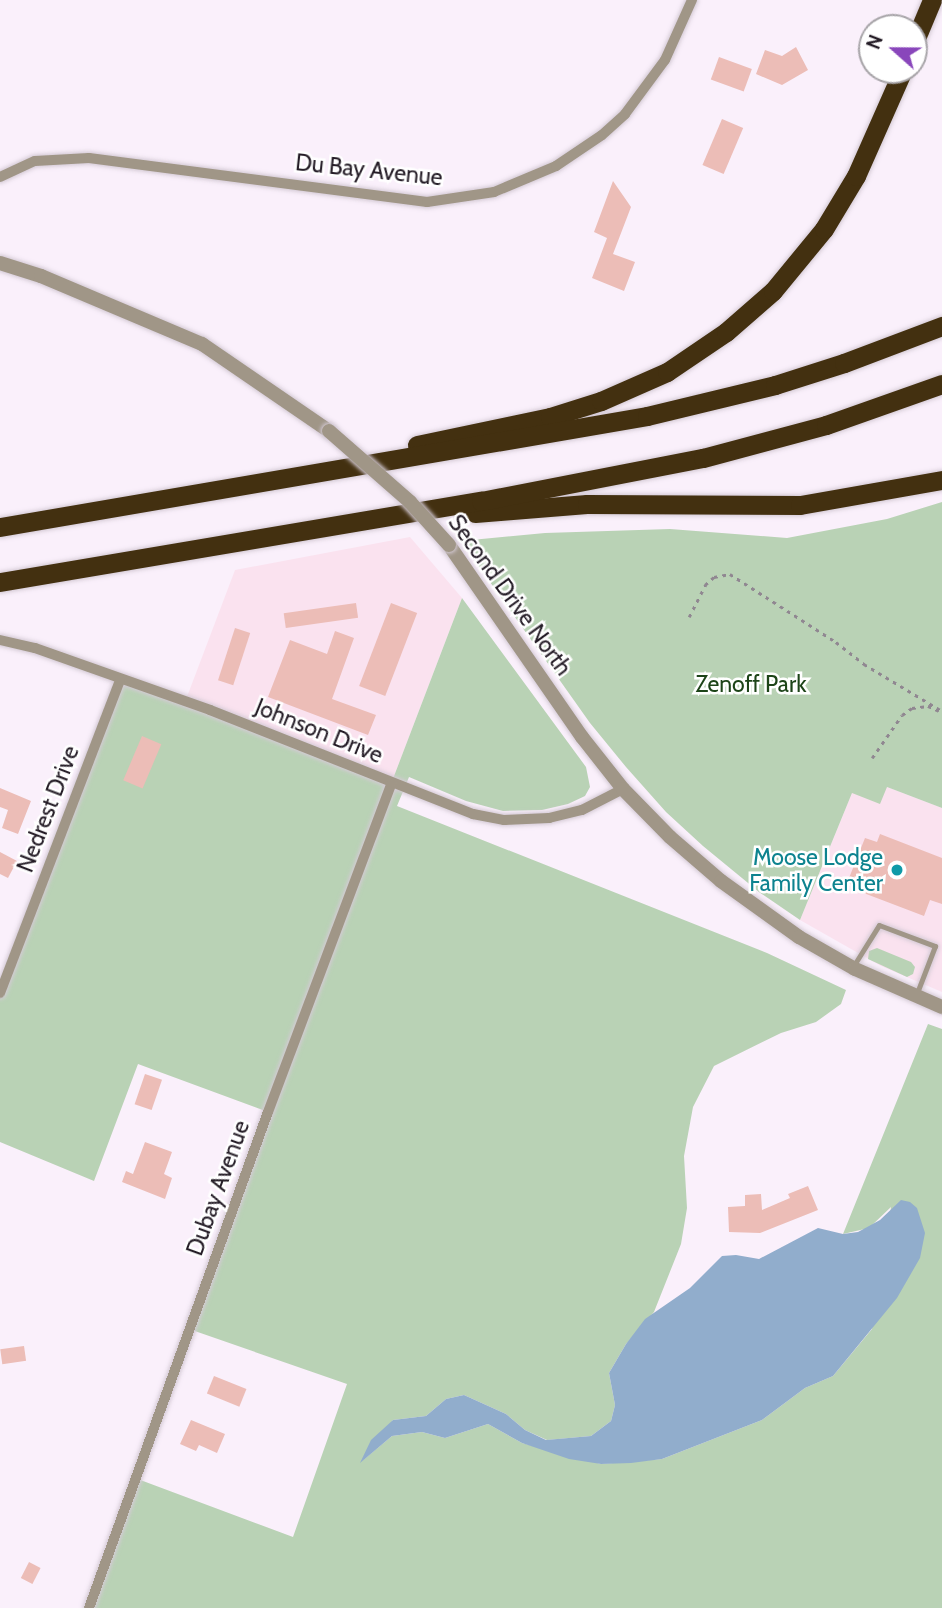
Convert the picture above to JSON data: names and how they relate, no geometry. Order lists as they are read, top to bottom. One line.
{"streets":{"street":["Du Bay Avenue","Second Drive North","Johnson Drive","Nedrest Drive","Dubay Avenue"]},"crossings":[["Second Drive North","Johnson Drive"],["Johnson Drive","Nedrest Drive"],["Johnson Drive","Dubay Avenue"]],"parks":["Zenoff Park"],"places":["Moose Lodge Family Center"],"north":"left"}
